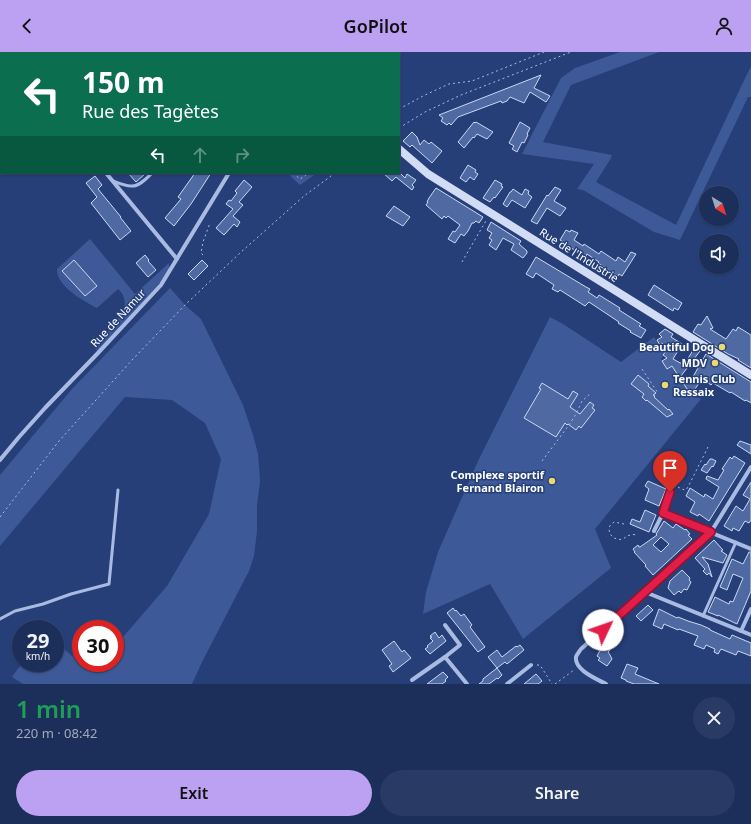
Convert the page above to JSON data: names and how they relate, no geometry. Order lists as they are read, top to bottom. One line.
{"streets":{"street":["Rue de l'Industrie","Rue de Namur"]},"places":["Beautiful Dog","MDV","Tennis Club Ressaix","Complexe sportif Fernand Blairon"],"north":"bottom right","page":{"header":"GoPilot","turn":["150 m","Rue des Tagètes"],"speed":"29 km/h","limit":"30","heading":["1 min","220 m · 08:42"],"buttons":["Exit","Share"]}}
